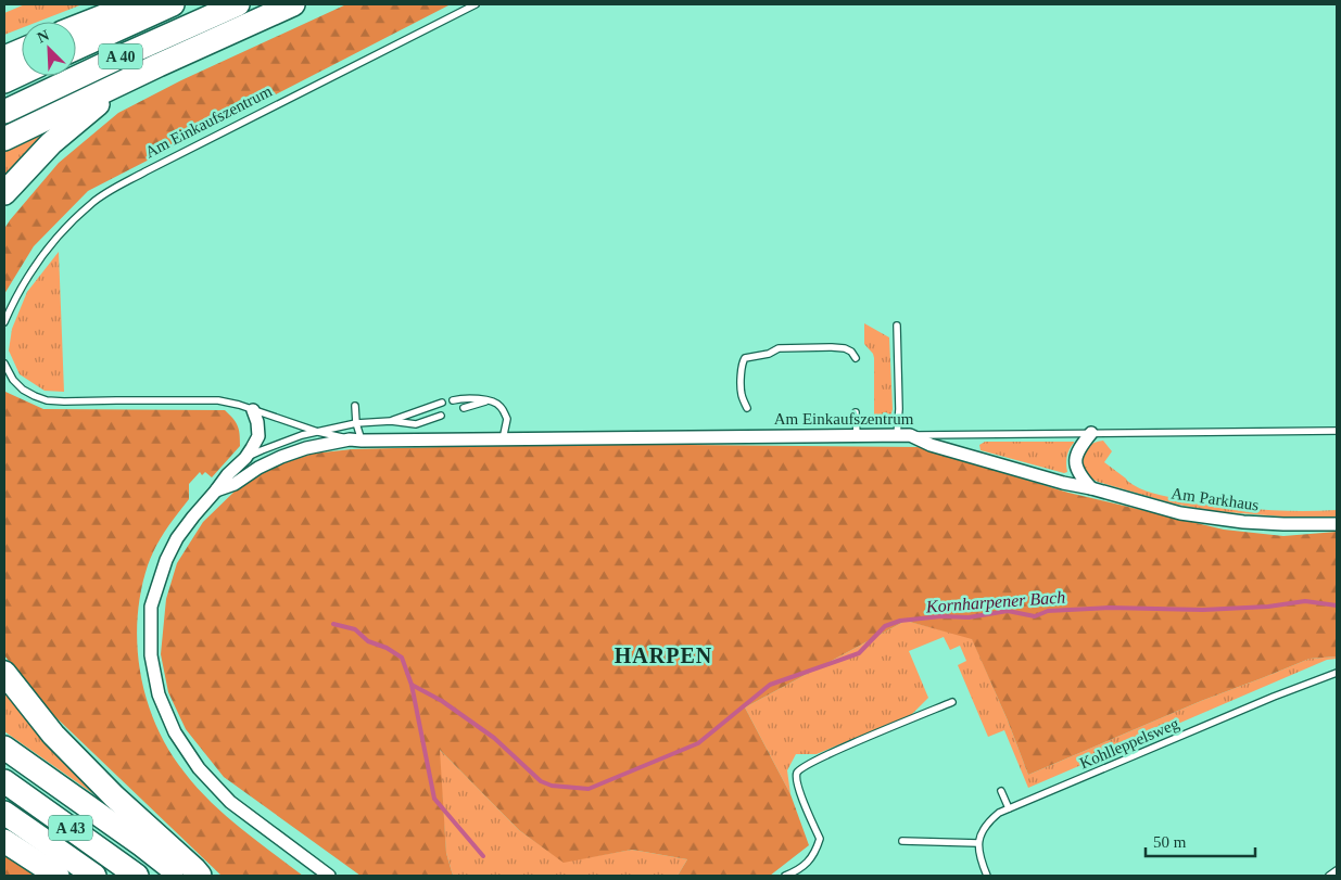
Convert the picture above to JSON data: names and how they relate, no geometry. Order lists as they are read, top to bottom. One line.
{"streets":{"highway":["A 40","A 43"],"street":["Am Einkaufszentrum","Am Parkhaus"],"lane":["Kohlleppelsweg"]},"crossings":[["Am Einkaufszentrum","Am Parkhaus"]],"districts":["HARPEN"],"water":["Kornharpener Bach"],"scale_bar":"50 m","north":"top left"}
